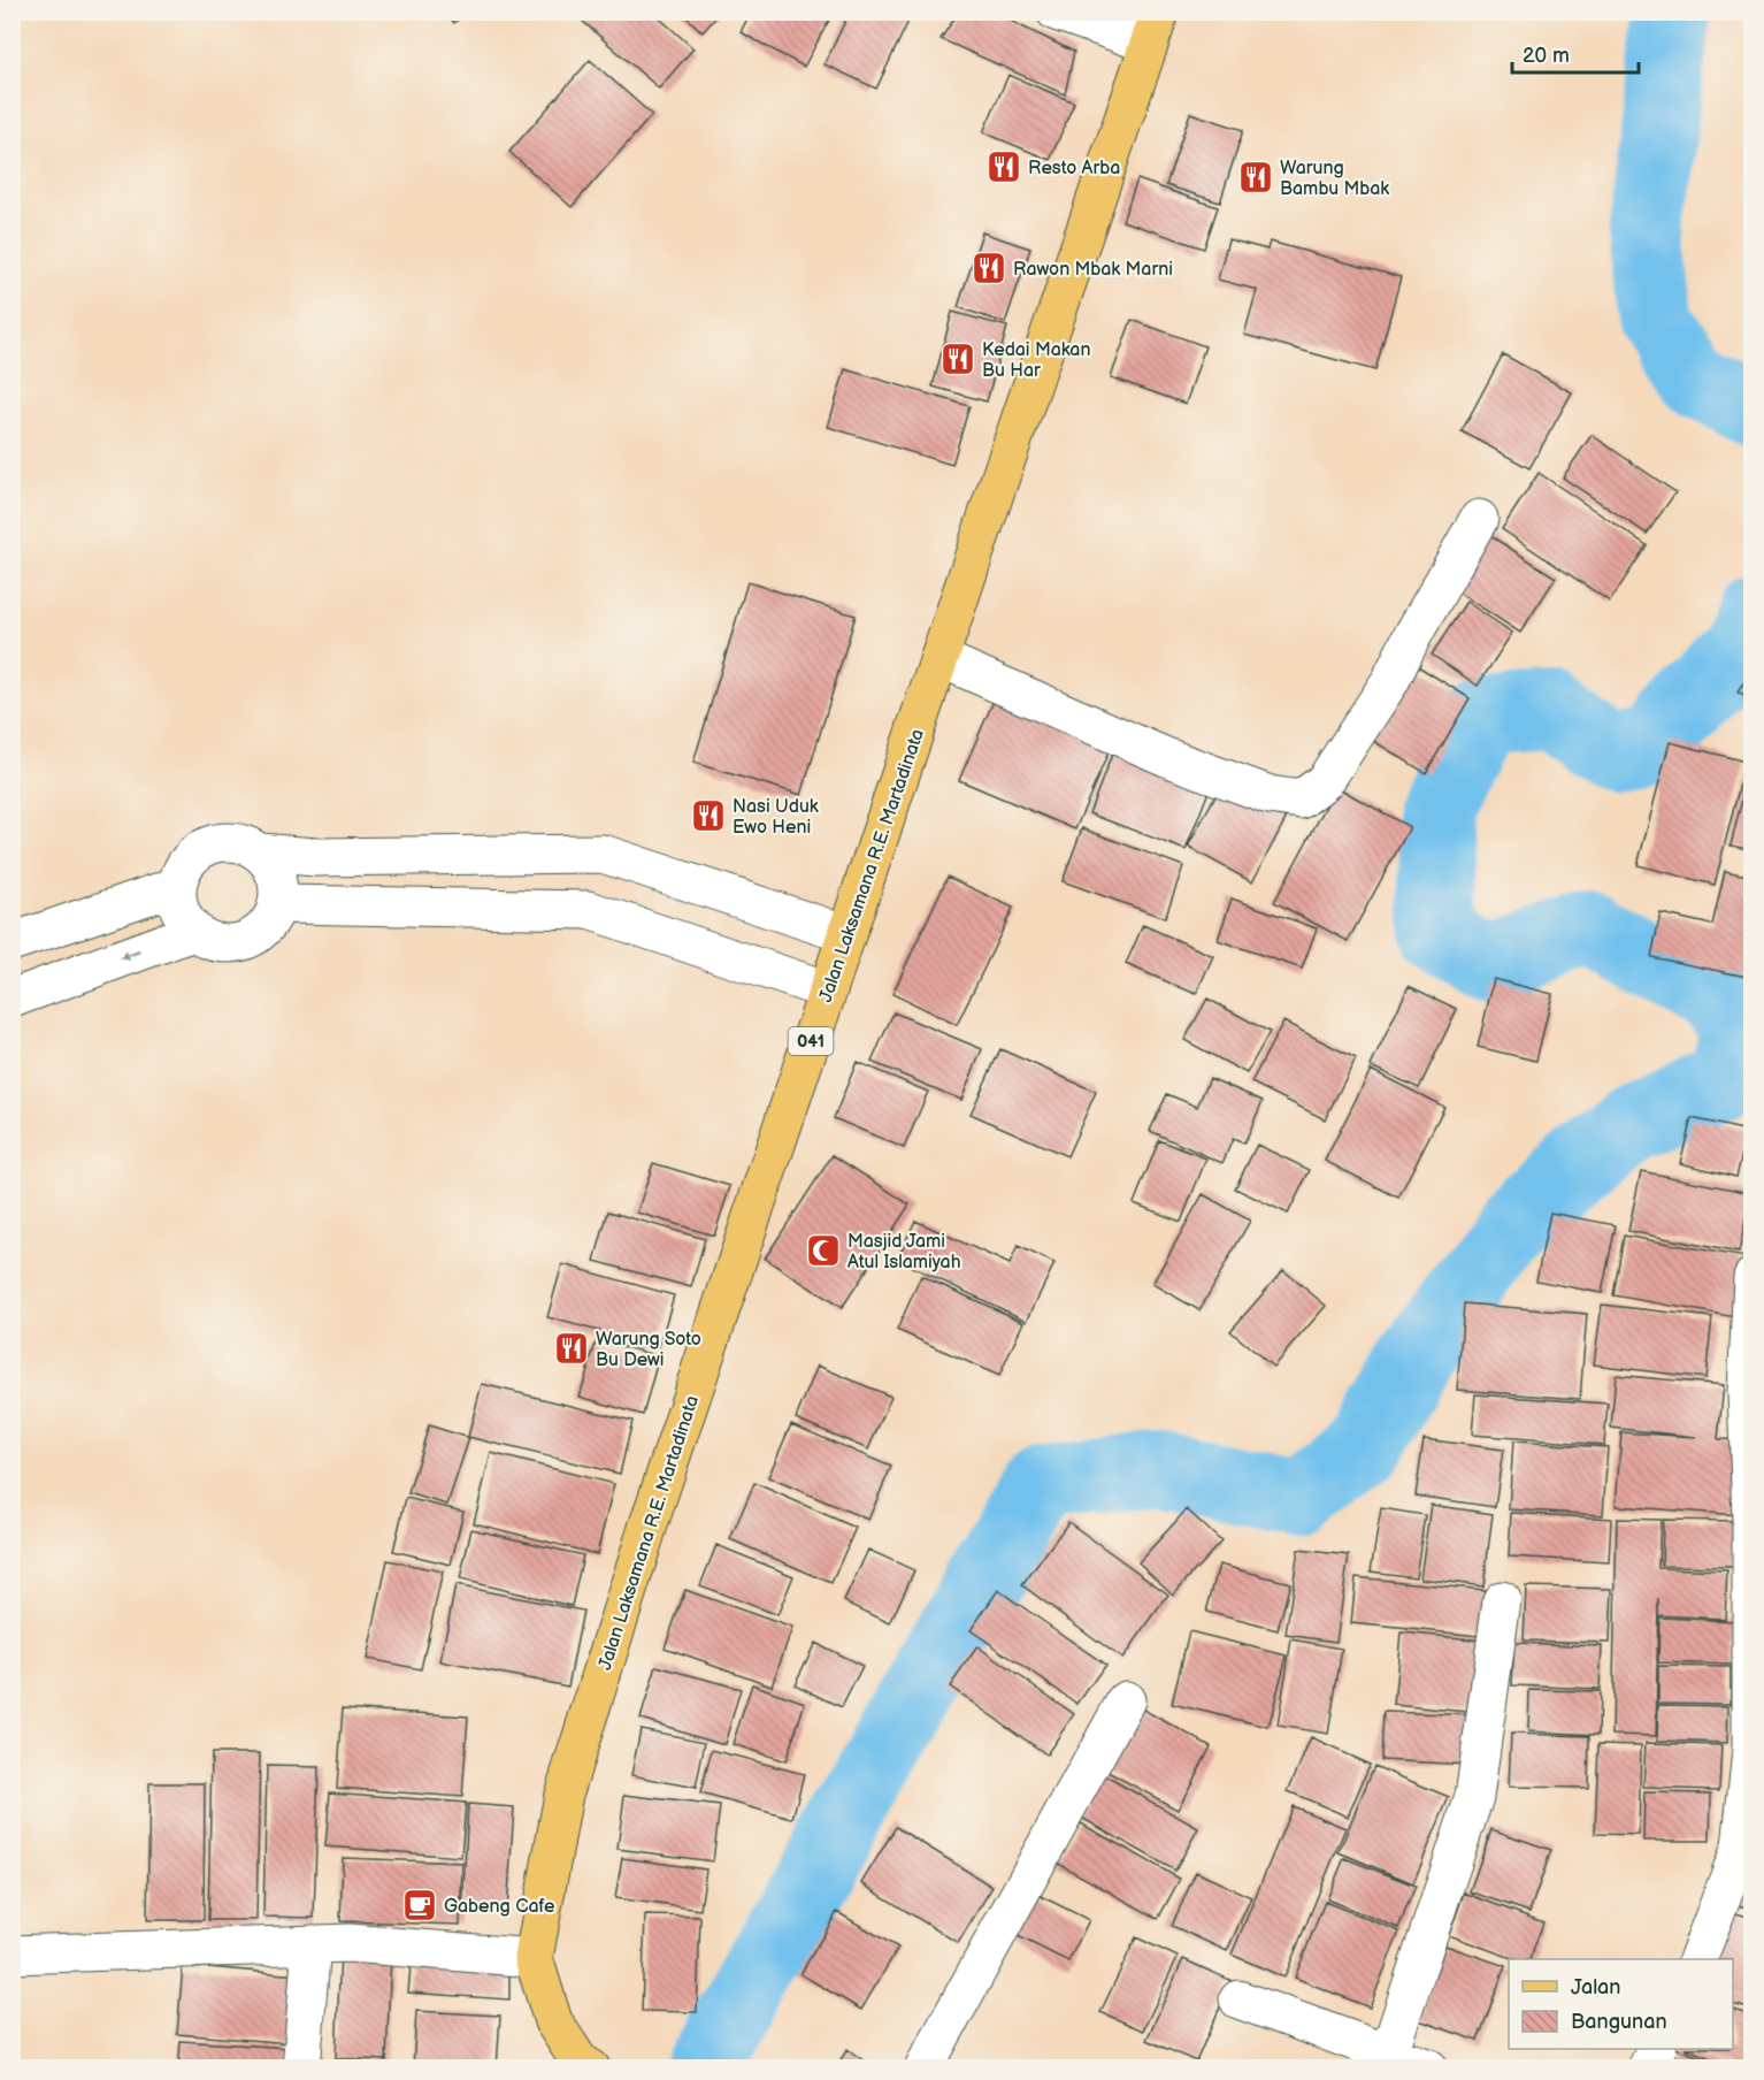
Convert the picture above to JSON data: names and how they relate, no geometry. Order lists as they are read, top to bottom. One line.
{"streets":{"main road":["Jalan Laksamana R.E. Martadinata","041"]},"places":{"restaurant":["Resto Arba","Warung Bambu Mbak","Rawon Mbak Marni","Kedai Makan Bu Har","Nasi Uduk Ewo Heni","Warung Soto Bu Dewi"],"mosque":["Masjid Jami Atul Islamiyah"],"cafe":["Gabeng Cafe"]},"legend":["Jalan","Bangunan"],"scale_bar":"20 m"}
